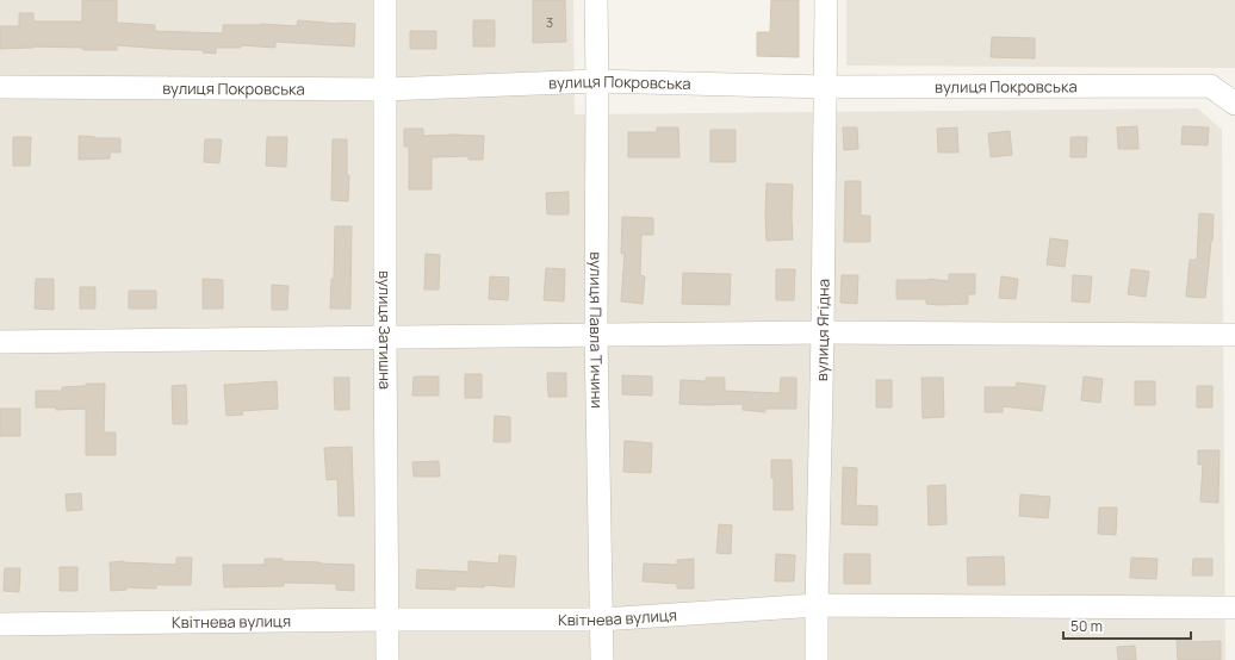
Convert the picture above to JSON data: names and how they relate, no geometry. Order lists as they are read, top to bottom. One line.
{"streets":{"street":["вулиця Покровська","вулиця Затишна","вулиця Павла Тичини","вулиця Ягідна","Квітнева вулиця"]},"crossings":[["вулиця Покровська","вулиця Затишна"],["вулиця Покровська","вулиця Павла Тичини"],["вулиця Покровська","вулиця Ягідна"],["вулиця Затишна","Квітнева вулиця"],["вулиця Павла Тичини","Квітнева вулиця"],["вулиця Ягідна","Квітнева вулиця"]],"house_numbers":["3"],"scale_bar":"50 m"}
